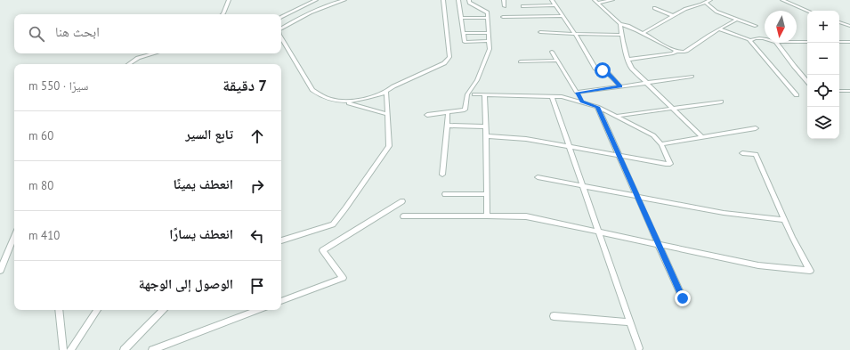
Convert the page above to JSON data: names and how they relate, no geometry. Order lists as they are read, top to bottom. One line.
{"north":"bottom","page":{"map_buttons":["+","−"],"search":"ابحث هنا","heading":["7 دقيقة","سيرًا · 550 m"],"list":[["تابع السير","60 m"],["انعطف يمينًا","80 m"],["انعطف يسارًا","410 m"],"الوصول إلى الوجهة"]}}
